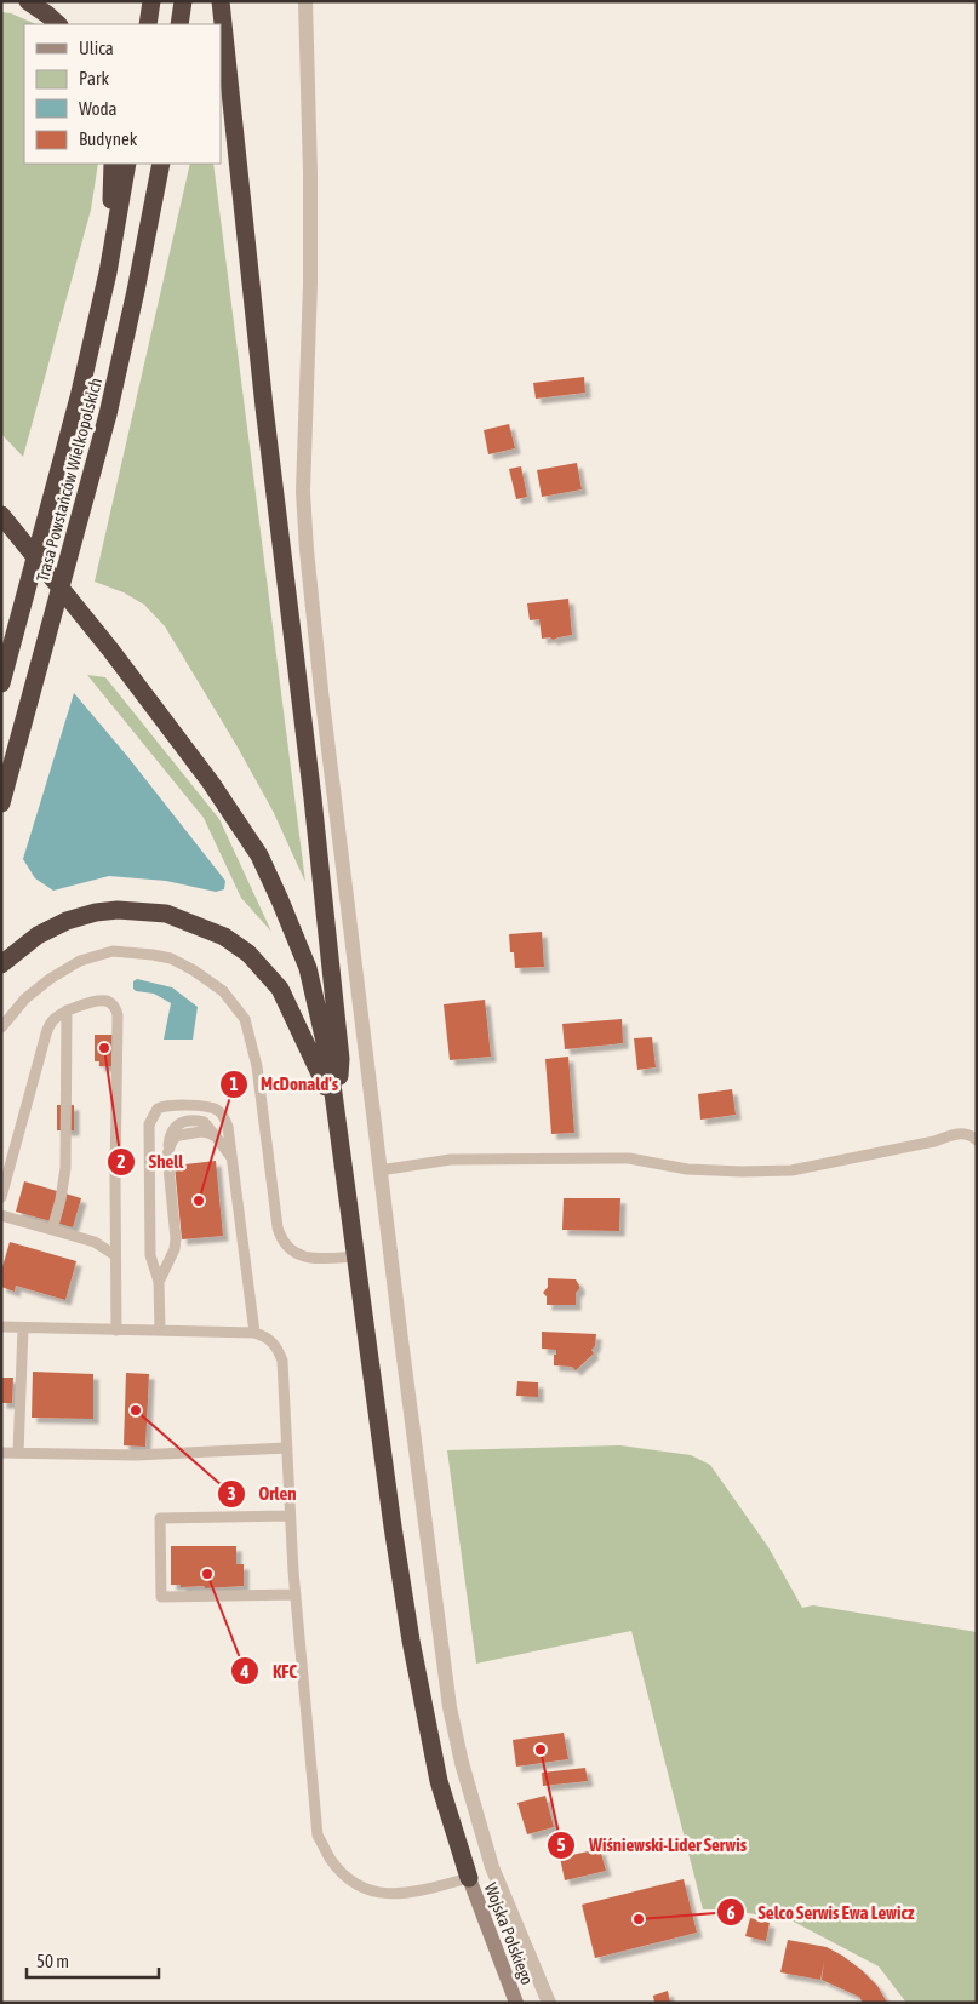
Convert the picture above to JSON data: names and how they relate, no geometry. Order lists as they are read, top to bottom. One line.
{"streets":{"highway":["Trasa Powstańców Wielkopolskich"],"main road":["Wojska Polskiego"]},"places":["Shell","McDonald's","Orlen","KFC","Wiśniewski-Lider Serwis","Selco Serwis Ewa Lewicz"],"legend":["Ulica","Park","Woda","Budynek"],"scale_bar":"50 m"}
